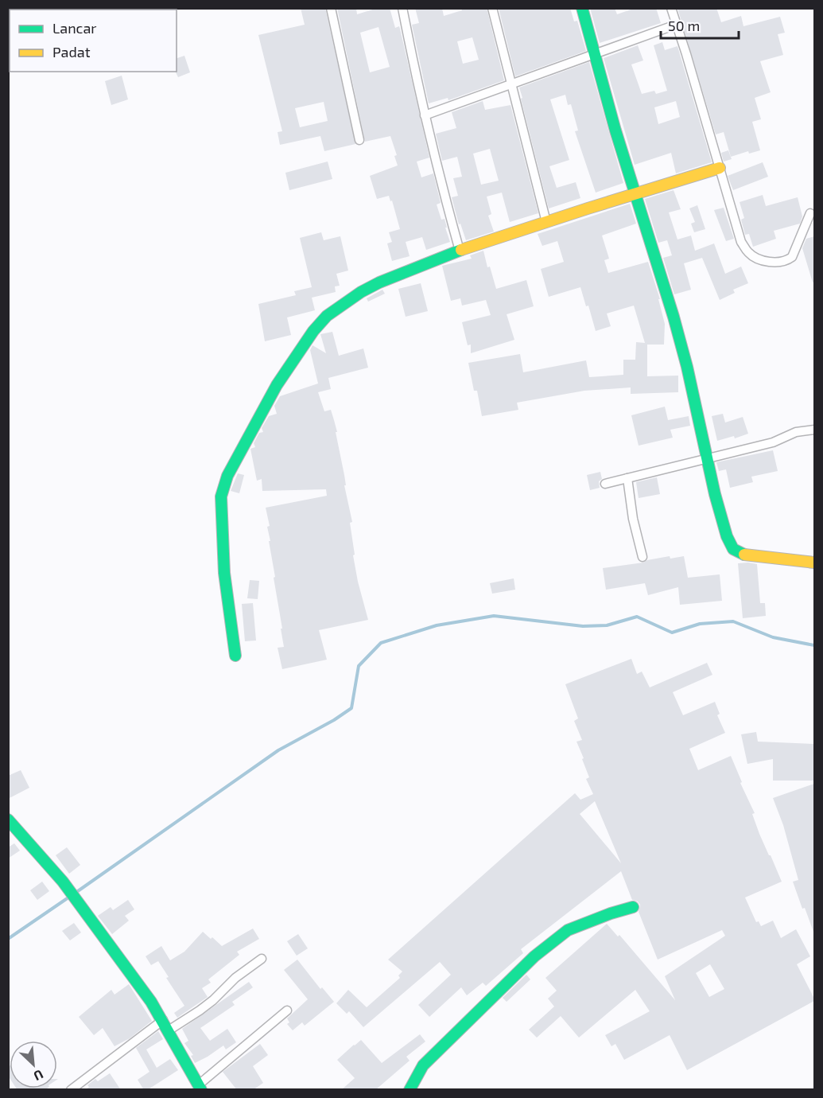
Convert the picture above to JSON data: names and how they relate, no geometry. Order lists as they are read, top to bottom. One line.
{"legend":["Lancar","Padat"],"scale_bar":"50 m","north":"bottom right"}
